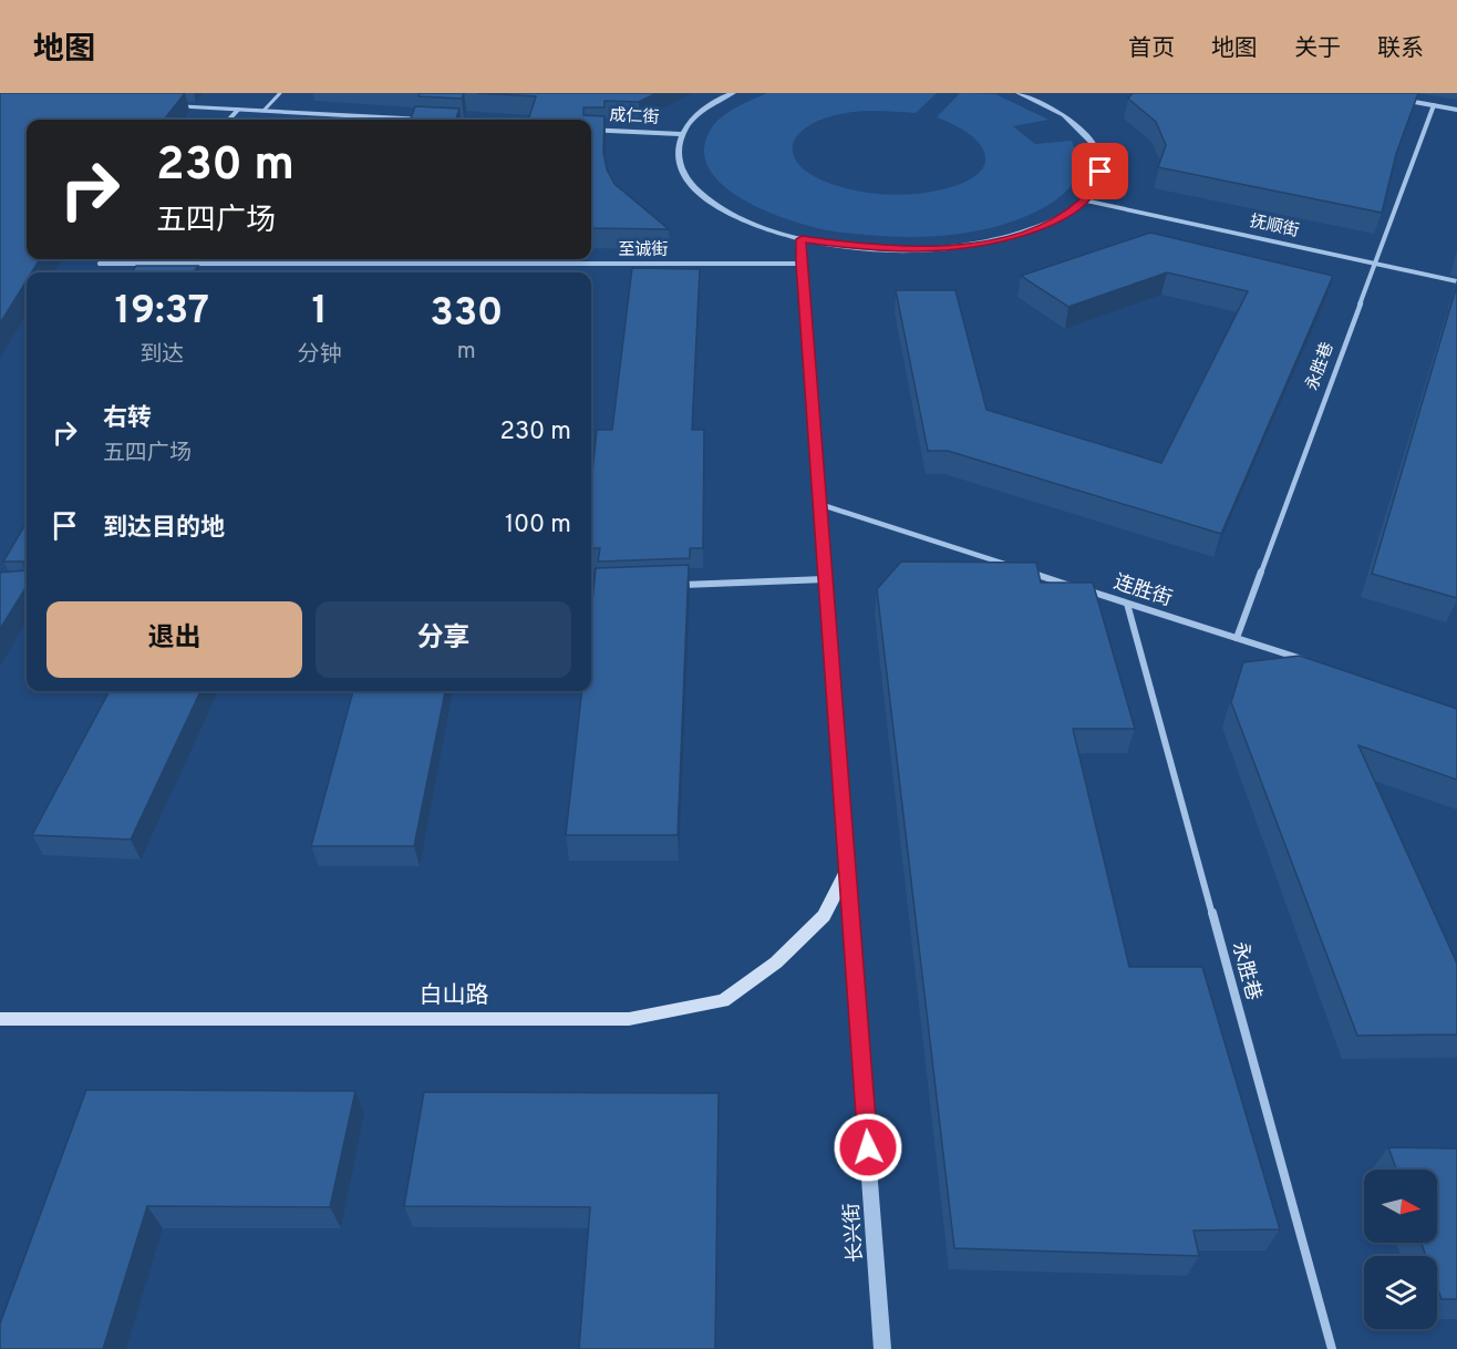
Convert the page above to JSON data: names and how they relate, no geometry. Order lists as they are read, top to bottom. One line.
{"streets":{"main road":["白山路"],"street":["成仁街","抚顺街","至诚街","永胜巷","连胜街","长兴街"]},"crossings":[["抚顺街","永胜巷"],["至诚街","长兴街"],["永胜巷","连胜街"],["白山路","长兴街"]],"north":"right","page":{"header":"地图","nav":["首页","地图","关于","联系"],"turn":["230 m","五四广场"],"eta":["19:37","到达","1","分钟","330","m"],"list":[{"name":"右转","note":"五四广场","value":"230 m"},{"name":"到达目的地","value":"100 m"}],"buttons":["退出","分享"]}}
